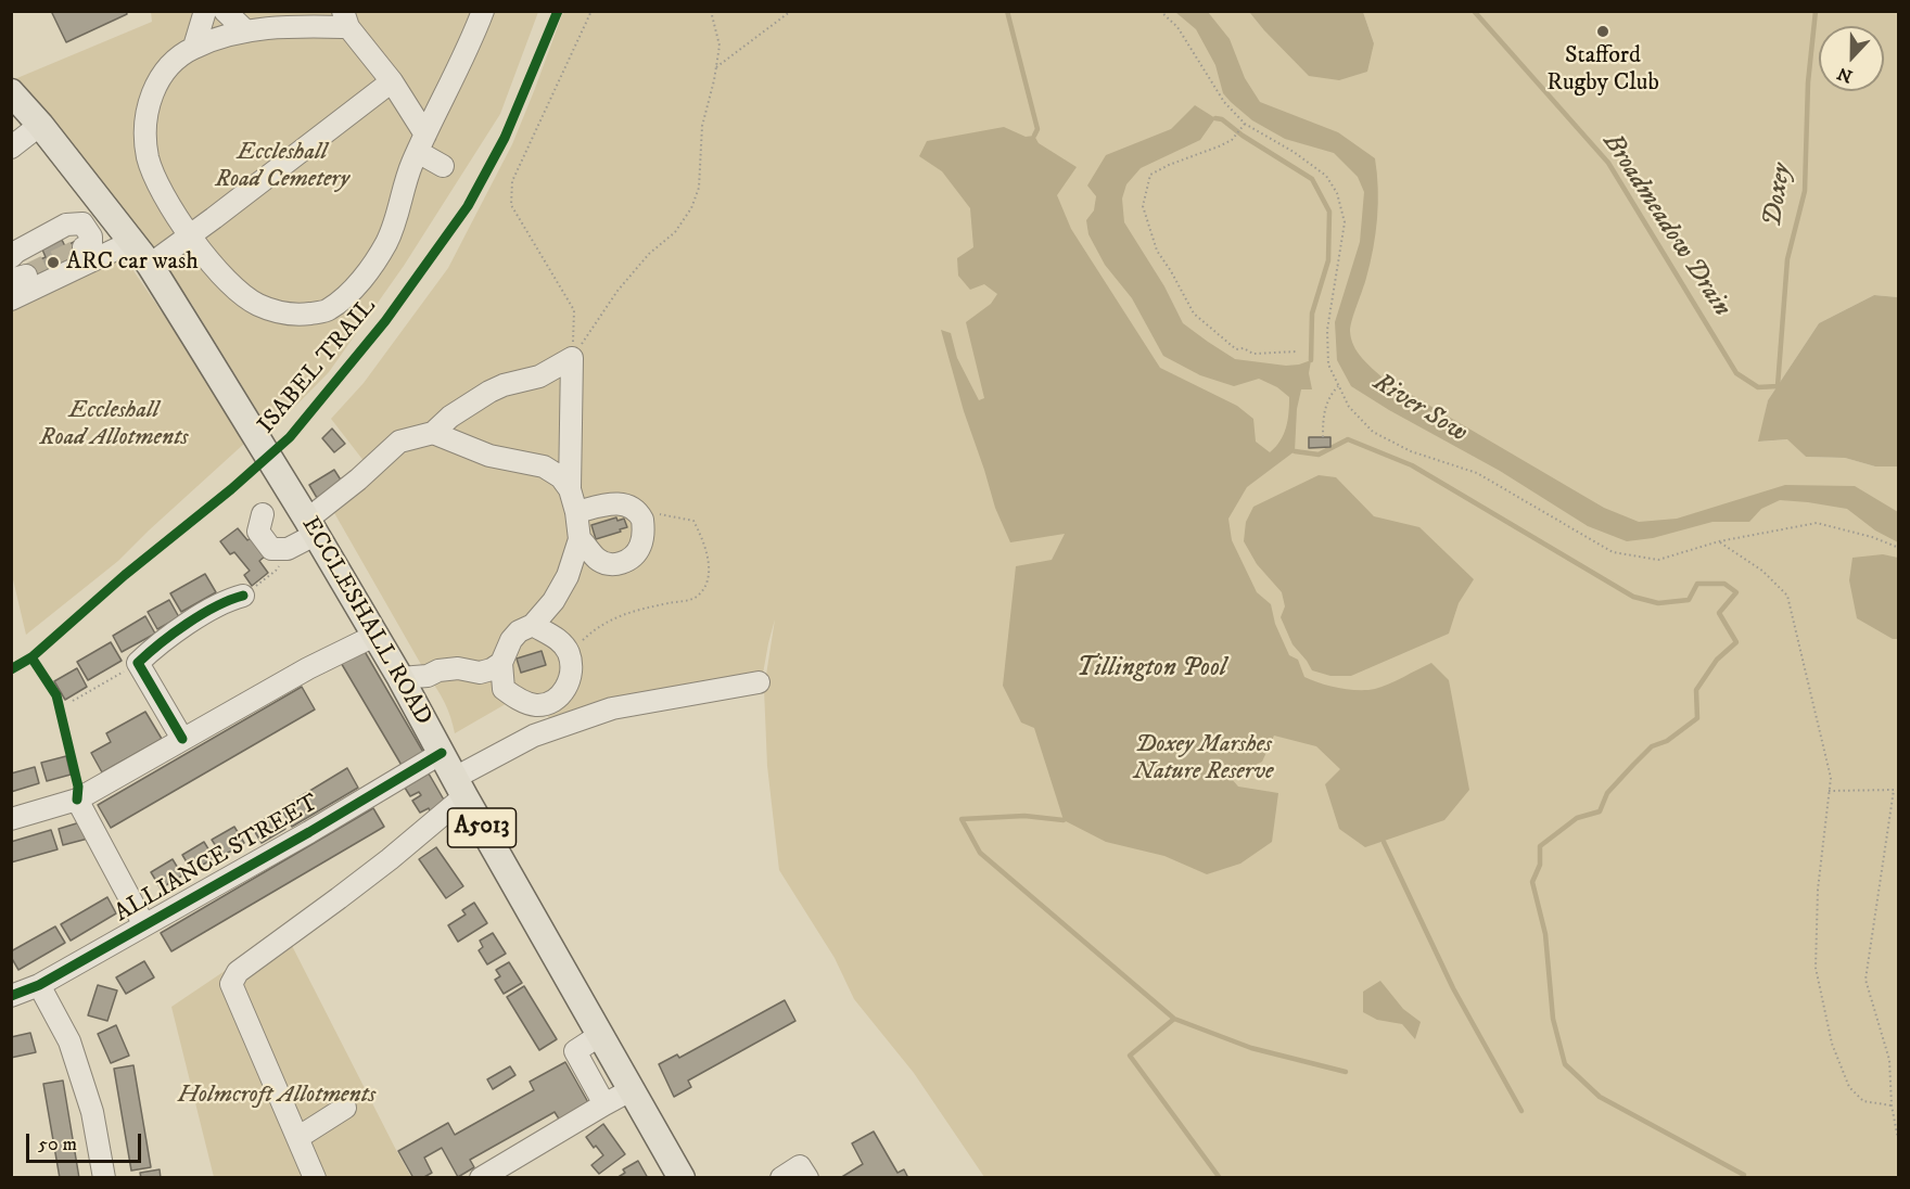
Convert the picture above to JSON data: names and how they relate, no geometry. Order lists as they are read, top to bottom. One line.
{"streets":{"main road":["ECCLESHALL ROAD","A5013"],"street":["ALLIANCE STREET"],"cycle path":["ISABEL TRAIL"]},"crossings":[["ECCLESHALL ROAD","ALLIANCE STREET"]],"water":["Doxey","Broadmeadow Drain","River Sow","Tillington Pool"],"parks":["Eccleshall Road Cemetery","Eccleshall Road Allotments","Doxey Marshes Nature Reserve","Holmcroft Allotments"],"places":["Stafford Rugby Club","ARC car wash"],"scale_bar":"50 m","north":"bottom"}
